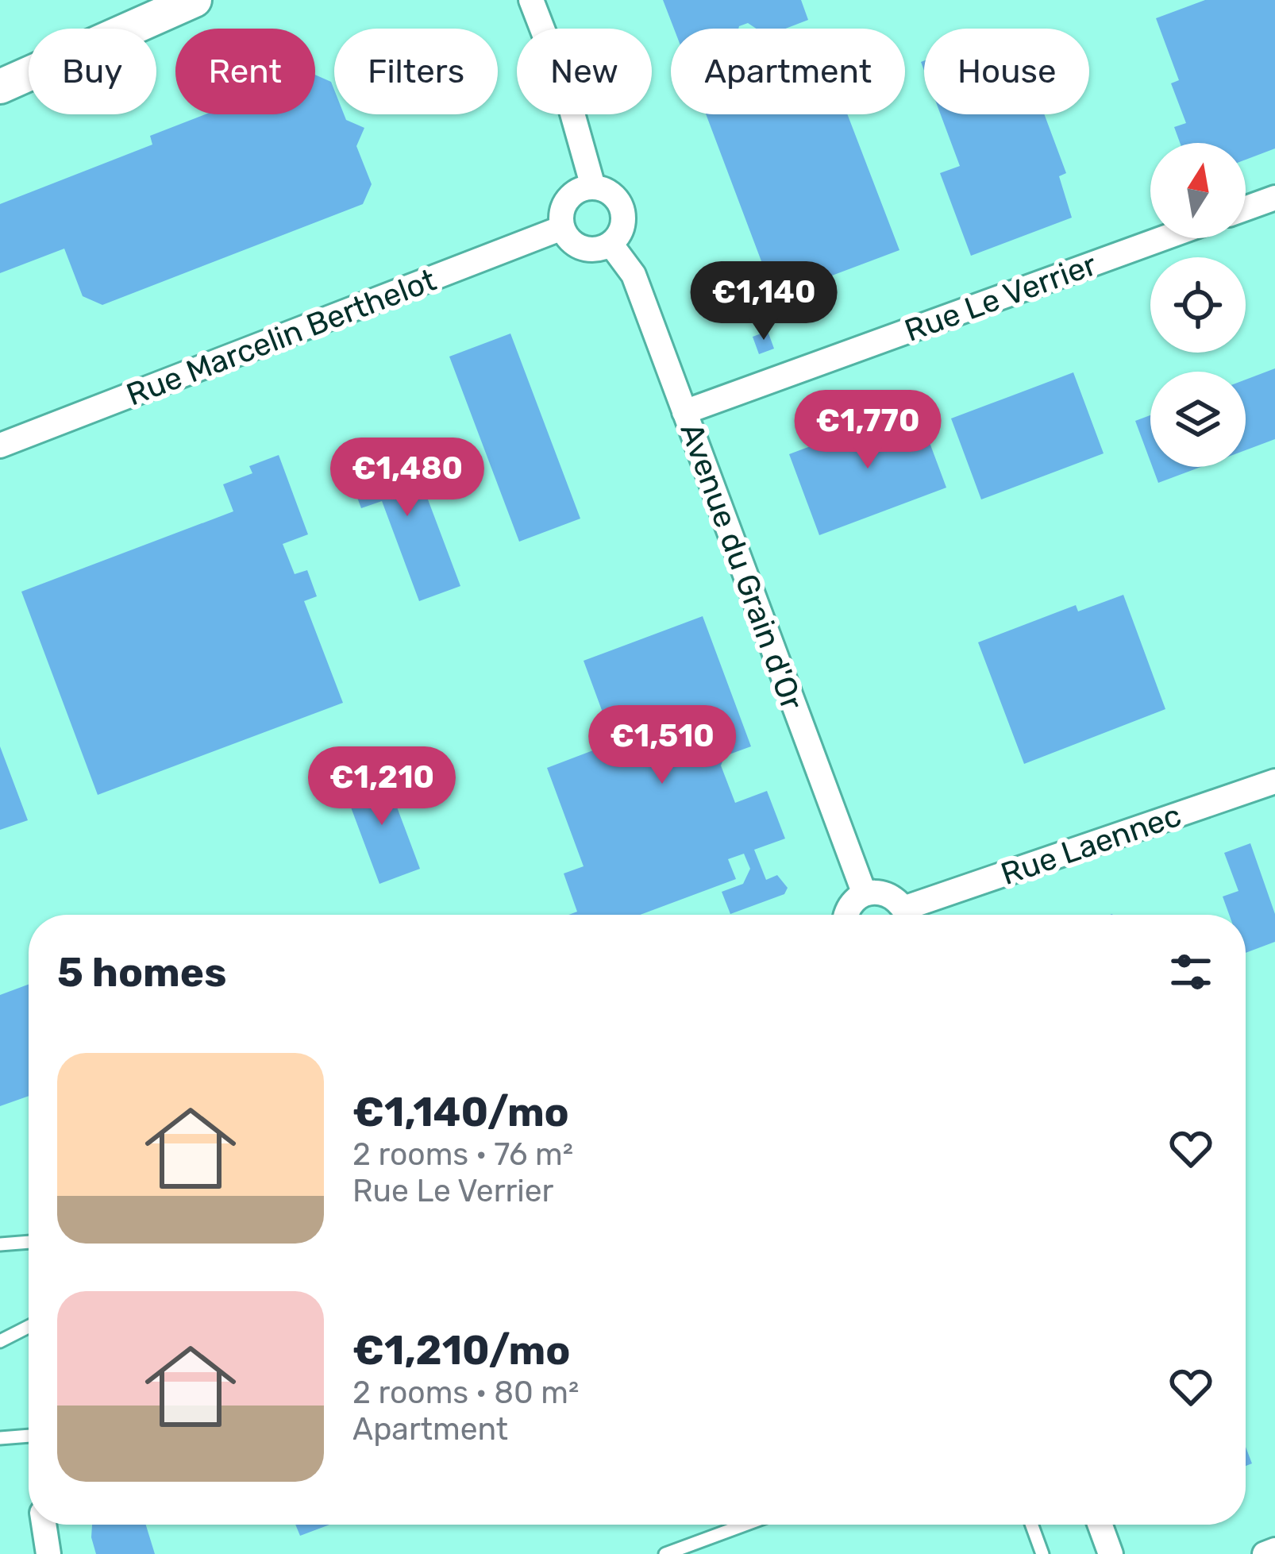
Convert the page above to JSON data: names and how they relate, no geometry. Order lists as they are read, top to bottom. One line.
{"streets":{"street":["Rue Le Verrier","Rue Marcelin Berthelot","Avenue du Grain d'Or","Rue Laennec"]},"crossings":[["Rue Le Verrier","Avenue du Grain d'Or"],["Rue Marcelin Berthelot","Avenue du Grain d'Or"]],"north":"top","page":{"chip":["Buy","Rent","Filters","New","Apartment","House"],"price":["€1,140","€1,770","€1,480","€1,510","€1,210"],"heading":"5 homes","list":[{"name":"€1,140/mo","note":"2 rooms · 76 m² · Rue Le Verrier"},{"name":"€1,210/mo","note":"2 rooms · 80 m² · Apartment"}]}}
